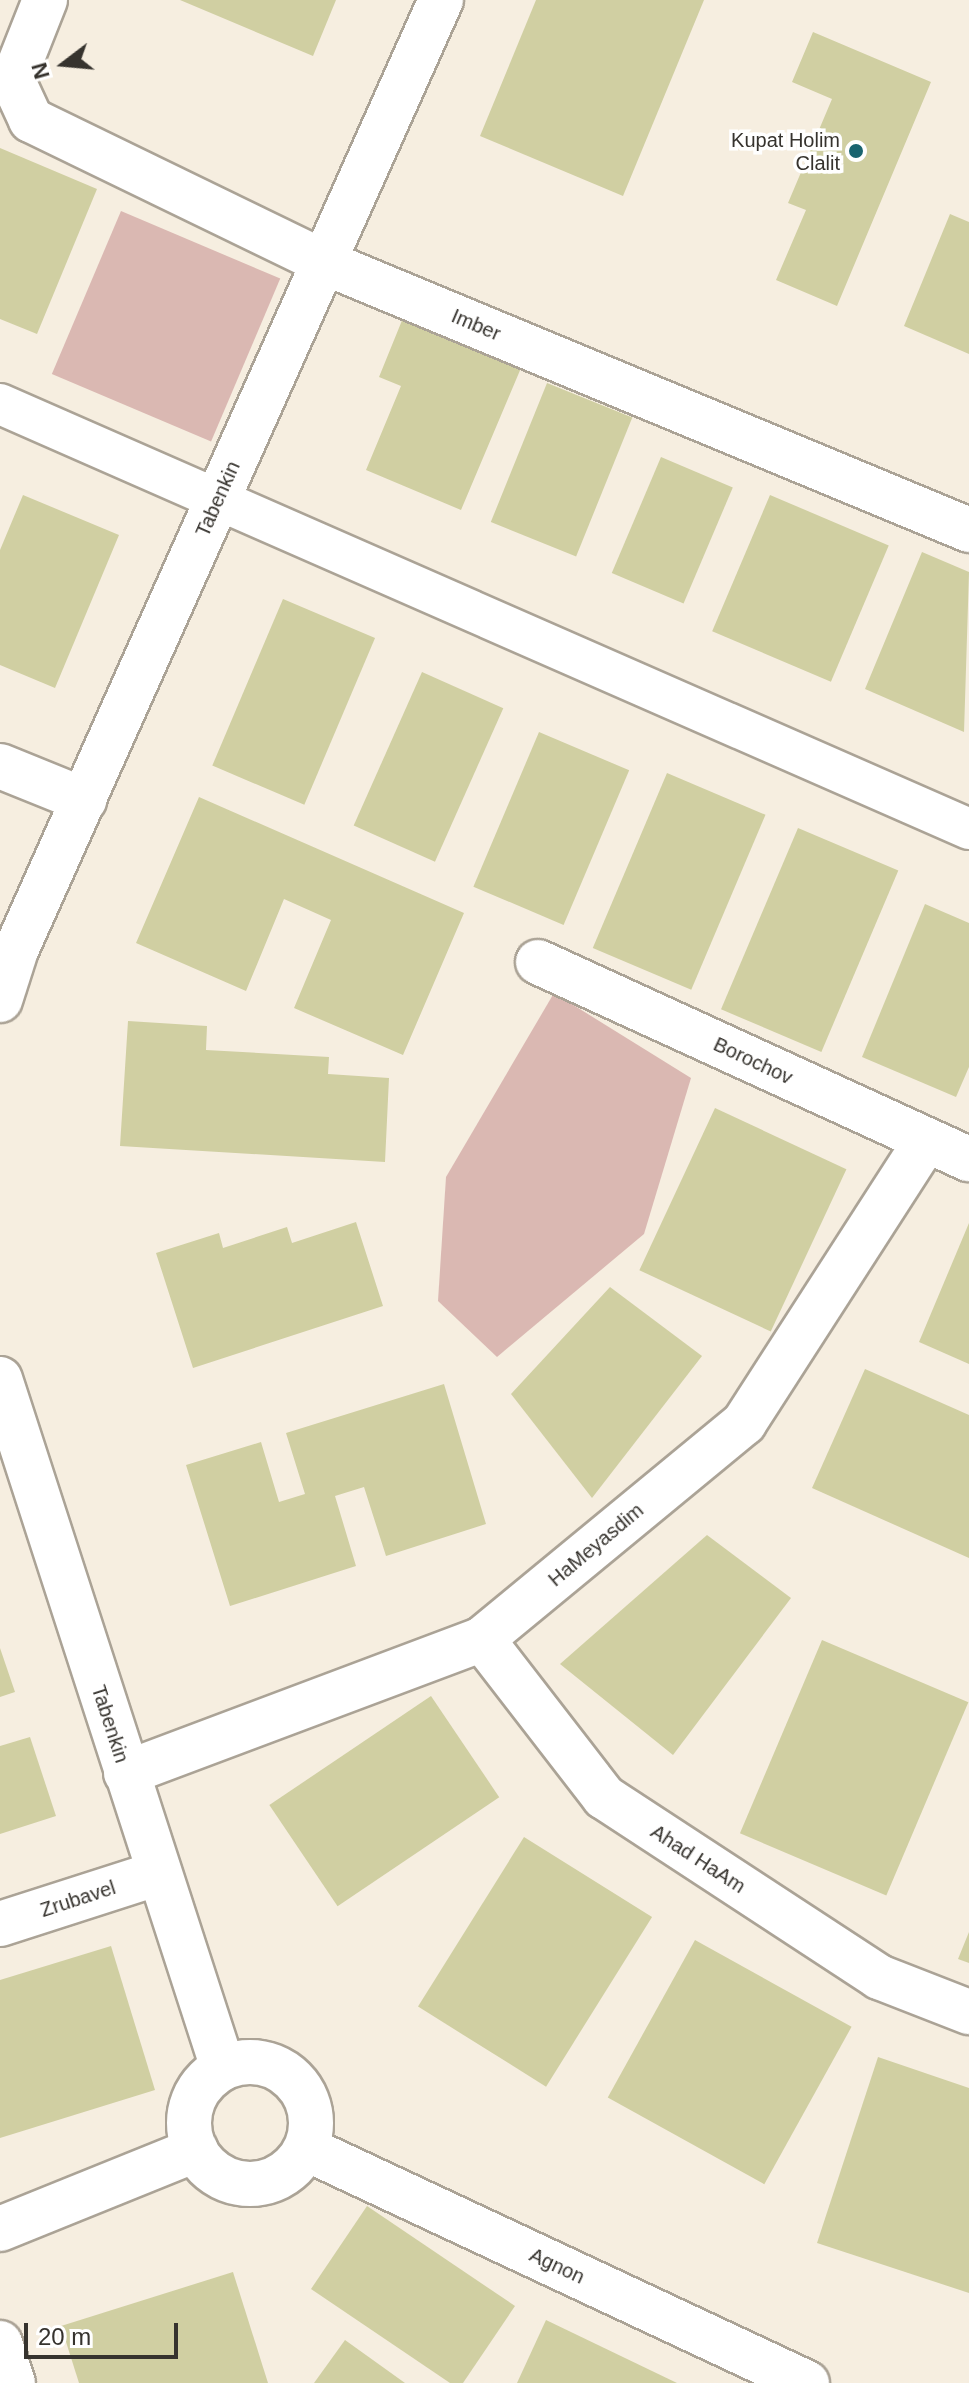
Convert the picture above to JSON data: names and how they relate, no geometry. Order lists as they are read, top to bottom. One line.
{"streets":{"street":["Imber","Tabenkin","Borochov","HaMeyasdim","Ahad HaAm","Zrubavel","Agnon"]},"crossings":[["Imber","Tabenkin"],["Tabenkin","HaMeyasdim"],["Tabenkin","Zrubavel"],["Tabenkin","Agnon"],["Borochov","HaMeyasdim"],["HaMeyasdim","Ahad HaAm"]],"places":["Kupat Holim Clalit"],"scale_bar":"20 m","north":"left"}
